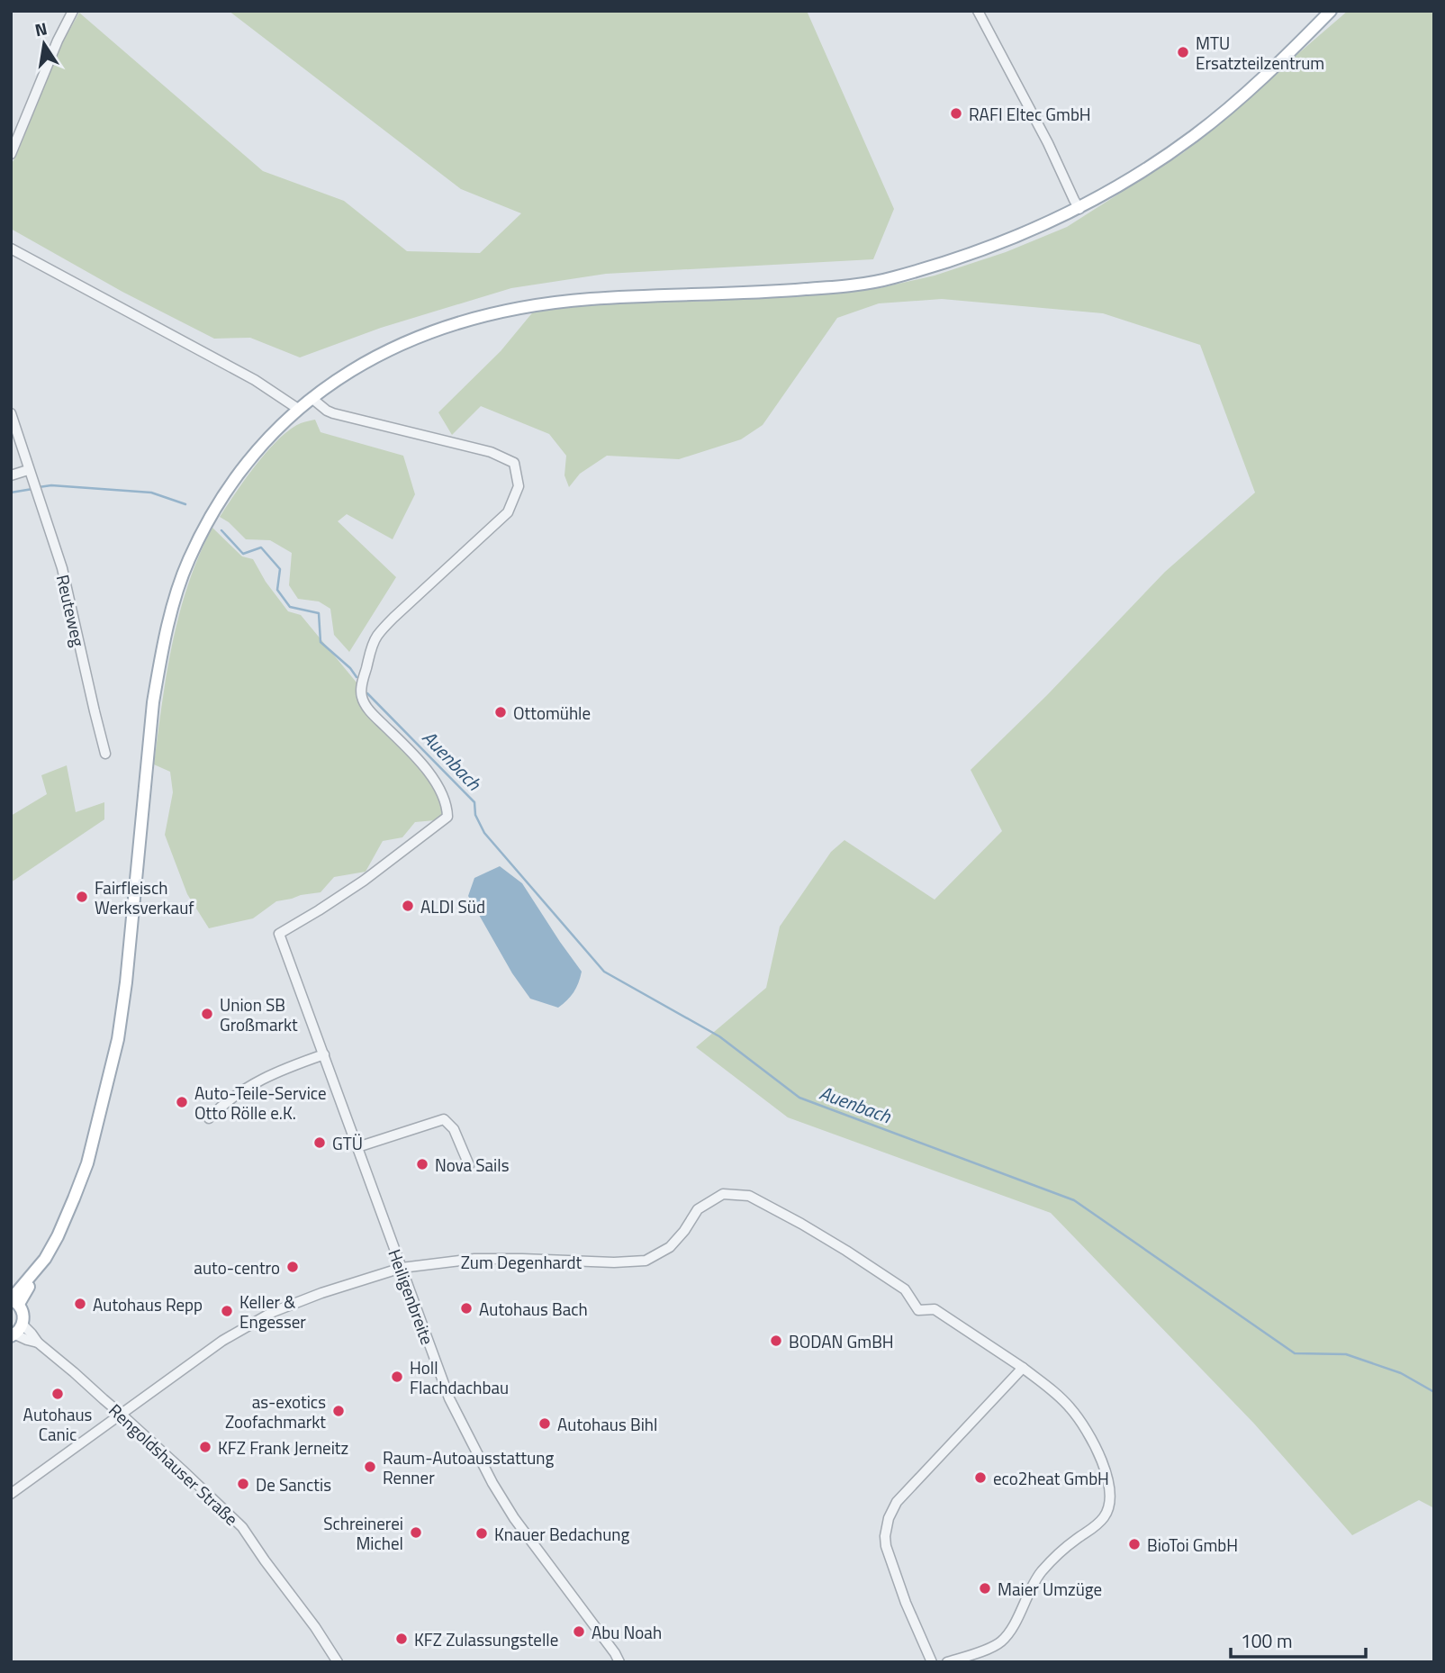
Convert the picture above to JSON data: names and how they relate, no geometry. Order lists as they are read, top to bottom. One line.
{"streets":{"street":["Reuteweg","Zum Degenhardt","Heiligenbreite","Rengoldshauser Straße"]},"crossings":[["Zum Degenhardt","Heiligenbreite"],["Zum Degenhardt","Rengoldshauser Straße"]],"water":["Auenbach"],"places":["MTU Ersatzteilzentrum","RAFI Eltec GmbH","Ottomühle","Fairfleisch Werksverkauf","ALDI Süd","Union SB Großmarkt","Auto-Teile-Service Otto Rölle e.K.","GTÜ","Nova Sails","auto-centro","Autohaus Repp","Autohaus Bach","Keller & Engesser","BODAN GmBH","Holl Flachdachbau","Autohaus Canic","as-exotics Zoofachmarkt","Autohaus Bihl","KFZ Frank Jerneitz","Raum-Autoausstattung Renner","eco2heat GmbH","De Sanctis","Schreinerei Michel","Knauer Bedachung","BioToi GmbH","Maier Umzüge","Abu Noah","KFZ Zulassungstelle"],"scale_bar":"100 m","north":"top"}
